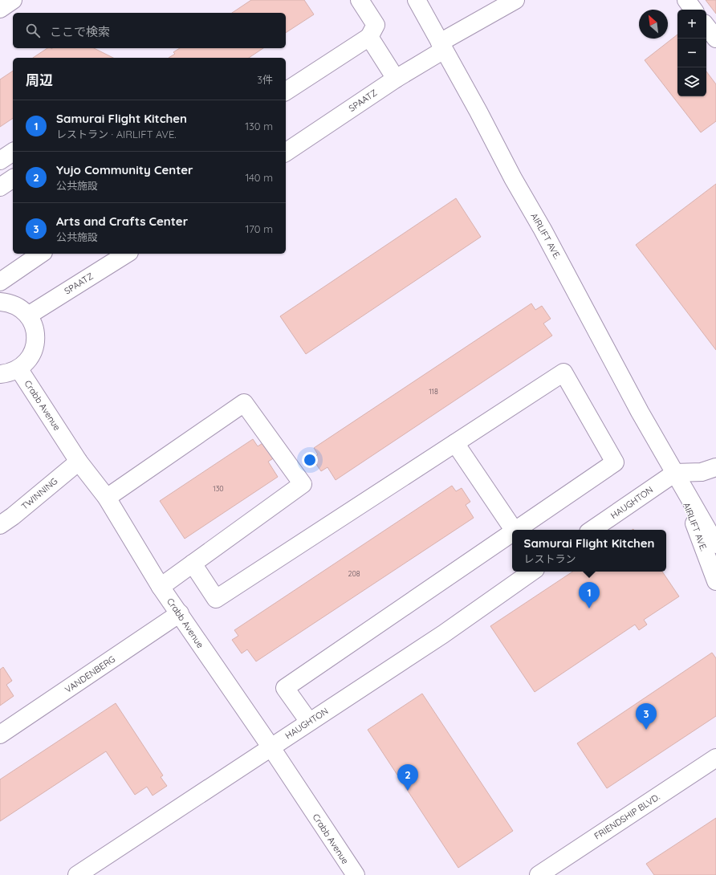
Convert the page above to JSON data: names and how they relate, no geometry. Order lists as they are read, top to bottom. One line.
{"streets":{"street":["SPAATZ","AIRLIFT AVE.","Crabb Avenue","TWINNING","HAUGHTON","VANDENBERG","FRIENDSHIP BLVD."]},"crossings":[["SPAATZ","AIRLIFT AVE."],["AIRLIFT AVE.","HAUGHTON"],["Crabb Avenue","TWINNING"],["Crabb Avenue","HAUGHTON"],["Crabb Avenue","VANDENBERG"]],"house_numbers":["118","130","208"],"north":"top left","page":{"map_buttons":["+","−"],"search":"ここで検索","heading":["周辺","3件"],"list":[{"mark":"1","name":"Samurai Flight Kitchen","note":"レストラン · AIRLIFT AVE.","value":"130 m"},{"mark":"2","name":"Yujo Community Center","note":"公共施設","value":"140 m"},{"mark":"3","name":"Arts and Crafts Center","note":"公共施設","value":"170 m"}],"popup":["Samurai Flight Kitchen","レストラン"],"pins":["1","3","2"]}}
